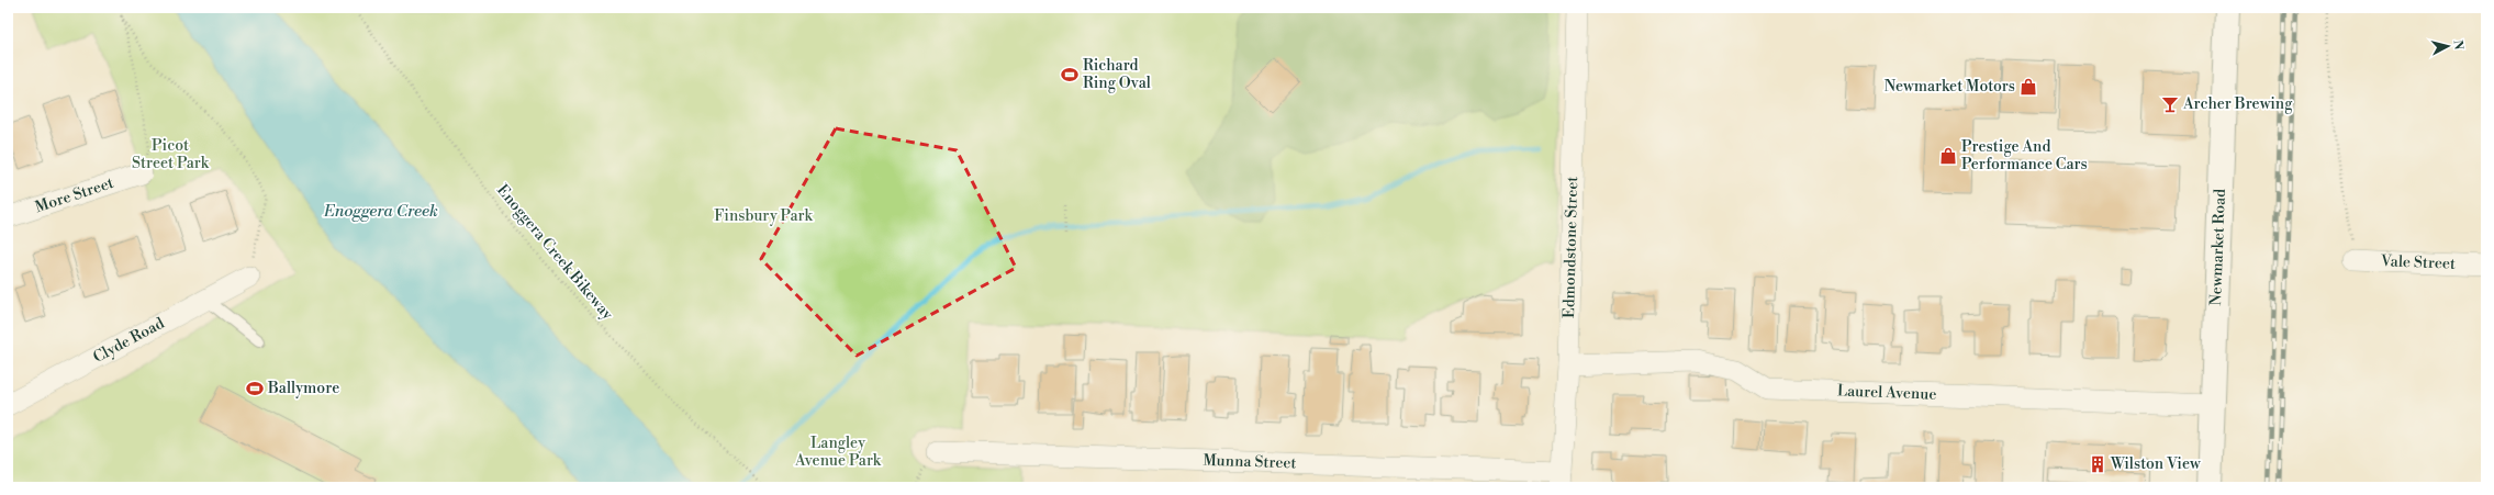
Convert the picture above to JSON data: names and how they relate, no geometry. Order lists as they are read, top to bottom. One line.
{"streets":{"main road":["Newmarket Road"],"street":["More Street","Edmondstone Street","Vale Street","Clyde Road","Laurel Avenue","Munna Street"],"path":["Enoggera Creek Bikeway"]},"crossings":[["Newmarket Road","Laurel Avenue"],["Edmondstone Street","Laurel Avenue"],["Edmondstone Street","Munna Street"]],"water":["Enoggera Creek"],"parks":["Picot Street Park","Finsbury Park","Langley Avenue Park"],"places":{"sports":["Richard Ring Oval","Ballymore"],"shop":["Newmarket Motors","Prestige And Performance Cars"],"bar":["Archer Brewing"],"building":["Wilston View"]},"north":"right"}
